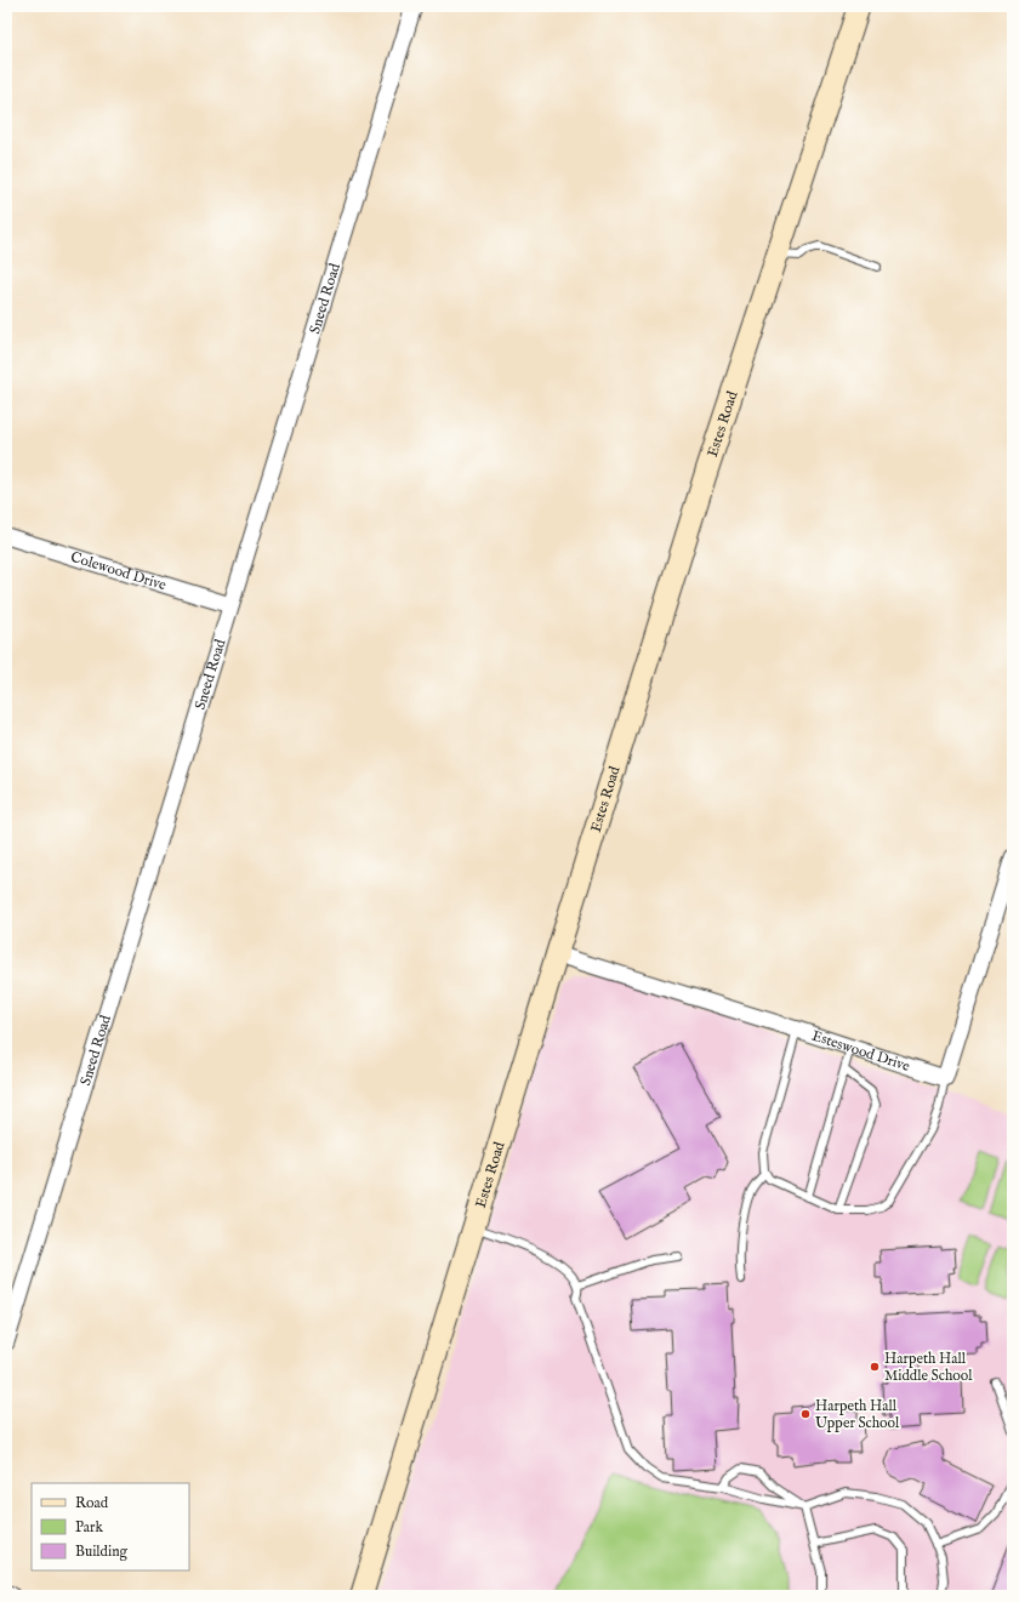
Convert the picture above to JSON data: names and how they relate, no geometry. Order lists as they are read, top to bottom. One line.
{"streets":{"main road":["Estes Road"],"street":["Sneed Road","Colewood Drive","Esteswood Drive"]},"crossings":[["Sneed Road","Colewood Drive"],["Estes Road","Esteswood Drive"]],"places":["Harpeth Hall Middle School","Harpeth Hall Upper School"],"legend":["Road","Park","Building"]}
